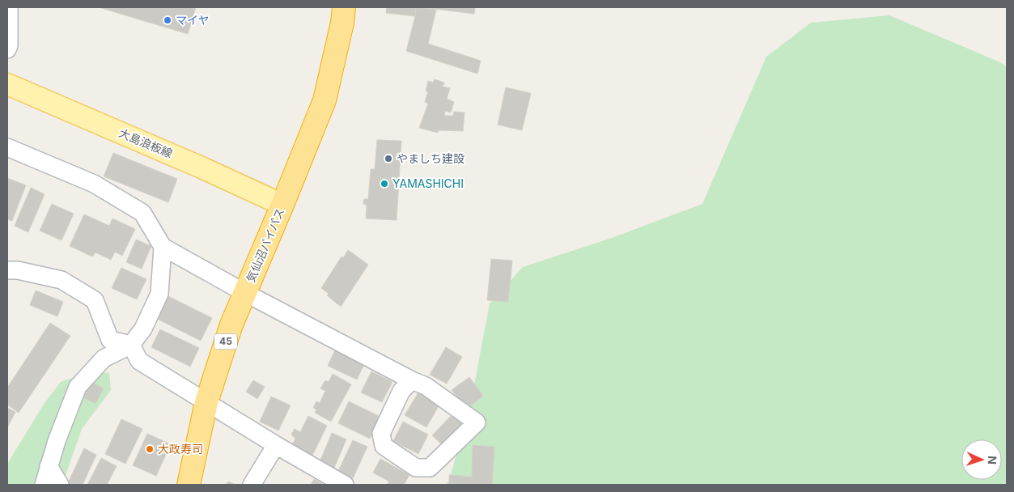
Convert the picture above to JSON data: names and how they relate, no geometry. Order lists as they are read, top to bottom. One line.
{"streets":{"highway":["気仙沼バイパス","45"],"main road":["大島浪板線"]},"crossings":[["大島浪板線","気仙沼バイパス"]],"places":["マイヤ","やましち建設","YAMASHICHI","大政寿司"],"north":"right"}
